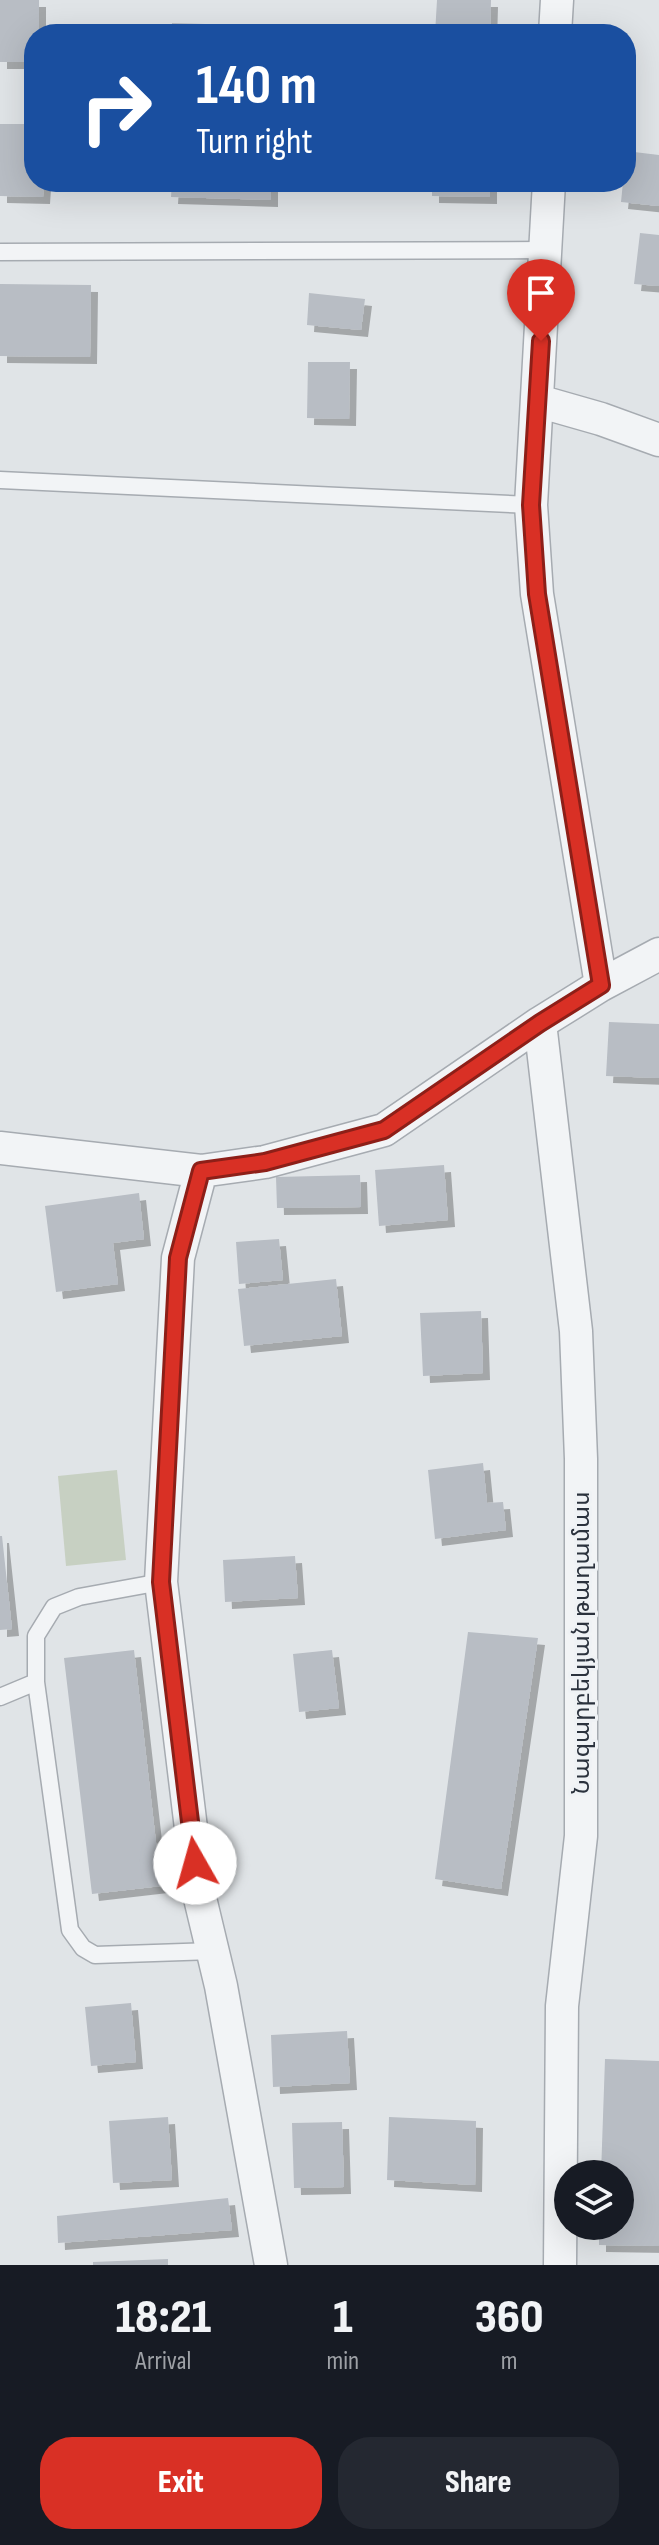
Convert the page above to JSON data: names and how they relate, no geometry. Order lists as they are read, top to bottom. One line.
{"streets":{"street":["Նազարբեկյան թաղամաս"]},"page":{"turn":["140 m","Turn right"],"eta":["18:21","Arrival","1","min","360","m"],"buttons":["Exit","Share"]}}
